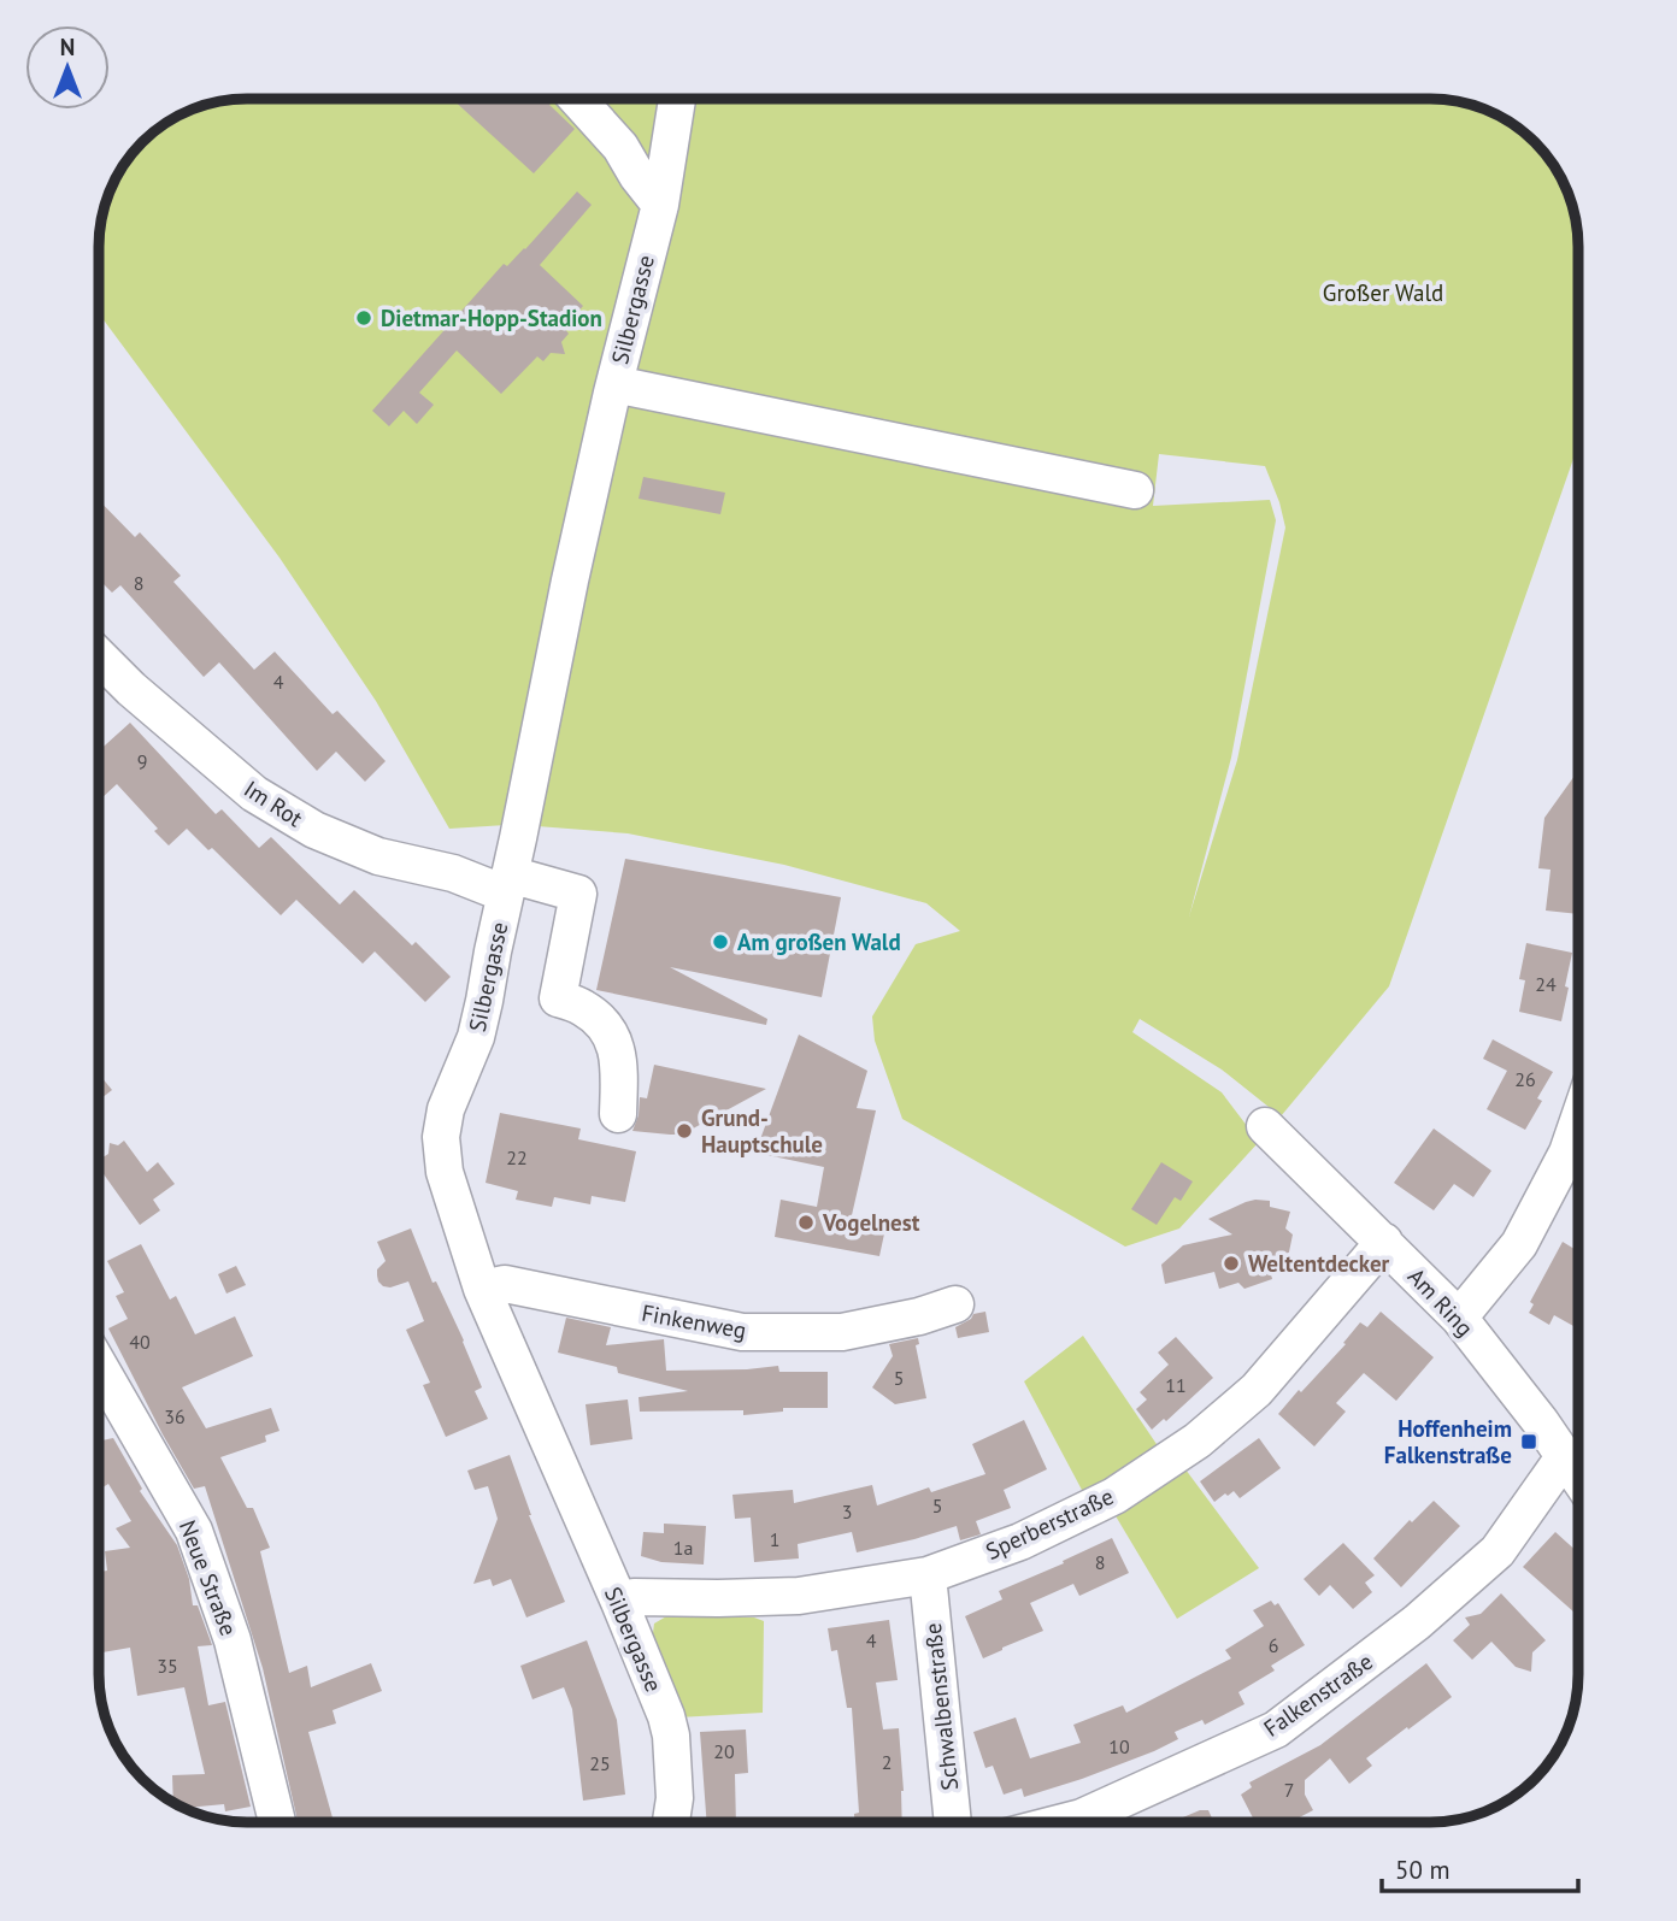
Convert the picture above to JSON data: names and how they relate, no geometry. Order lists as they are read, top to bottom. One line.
{"streets":{"street":["Silbergasse","Im Rot","Am Ring","Finkenweg","Sperberstraße","Neue Straße","Falkenstraße","Schwalbenstraße"]},"crossings":[["Silbergasse","Im Rot"],["Silbergasse","Finkenweg"],["Silbergasse","Sperberstraße"],["Am Ring","Sperberstraße"],["Am Ring","Falkenstraße"],["Sperberstraße","Schwalbenstraße"]],"parks":["Großer Wald"],"places":{"other":["Dietmar-Hopp-Stadion","Am großen Wald","Grund- Hauptschule","Vogelnest","Weltentdecker"],"transit":["Hoffenheim Falkenstraße"]},"house_numbers":["8","4","9","24","26","22","40","5","11","36","5","3","1","1a","8","4","6","35","10","20","2","25","7"],"scale_bar":"50 m","north":"top"}
